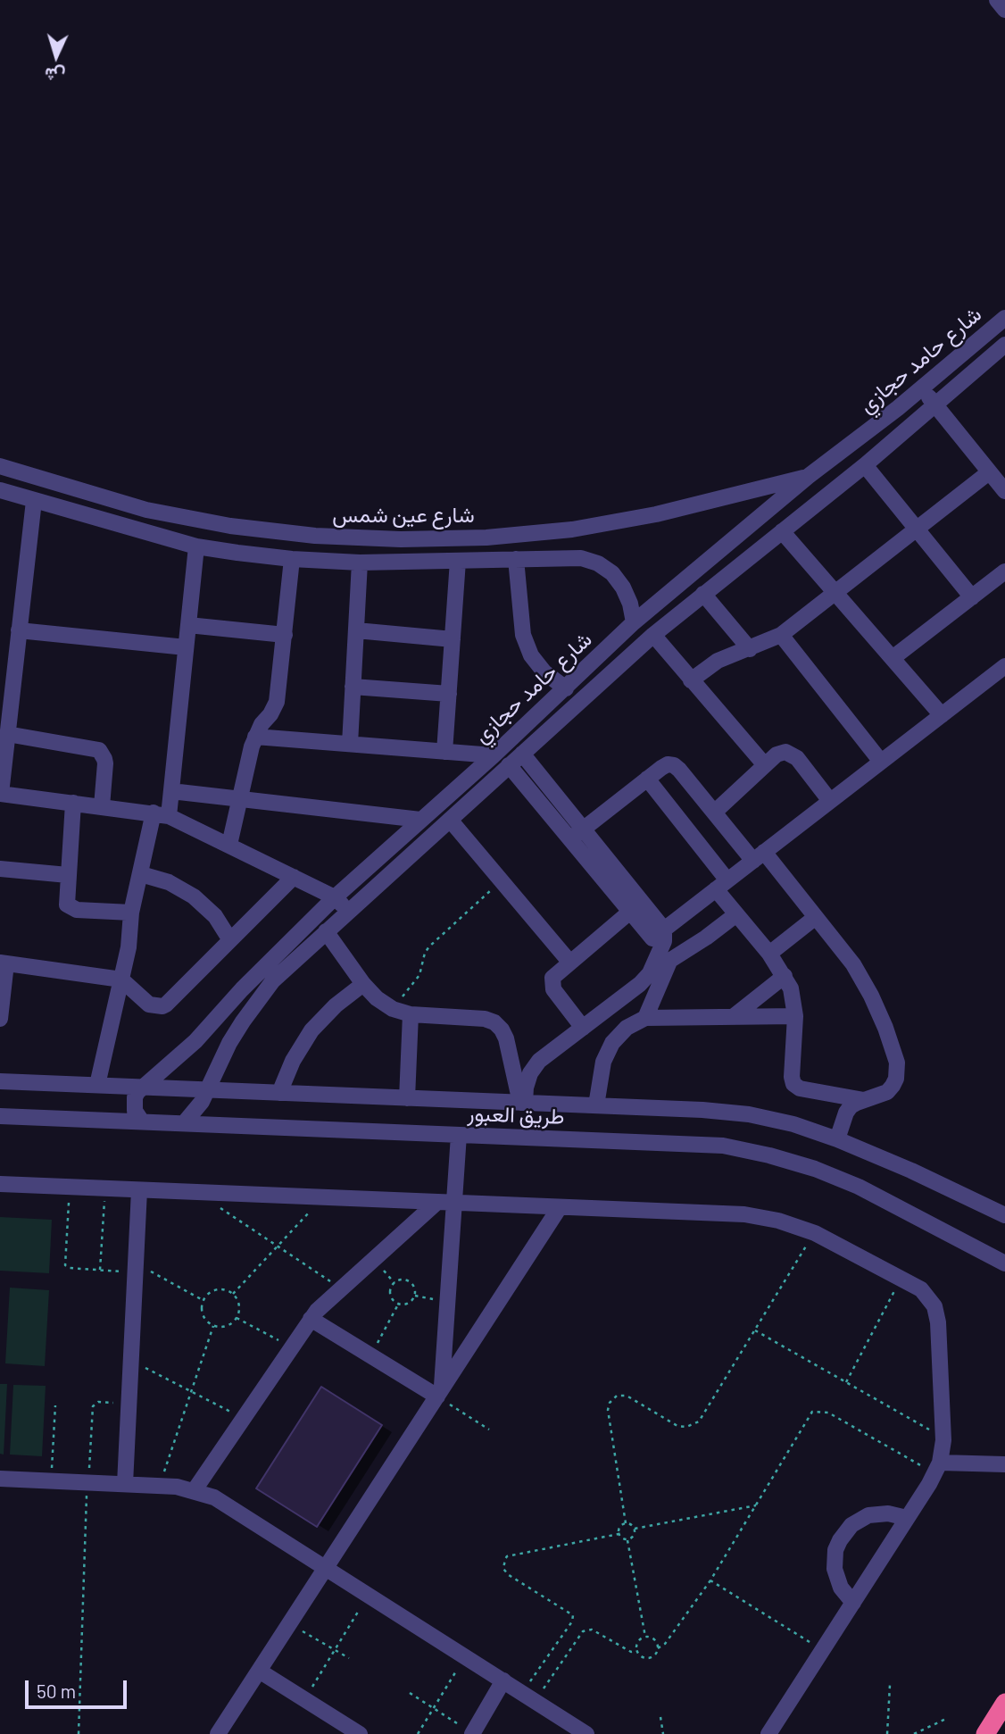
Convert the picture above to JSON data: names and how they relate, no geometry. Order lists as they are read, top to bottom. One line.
{"streets":{"street":["شارع حامد حجازي","شارع عين شمس","طريق العبور"]},"crossings":[["شارع حامد حجازي","شارع عين شمس"],["شارع حامد حجازي","طريق العبور"]],"scale_bar":"50 m","north":"bottom"}
